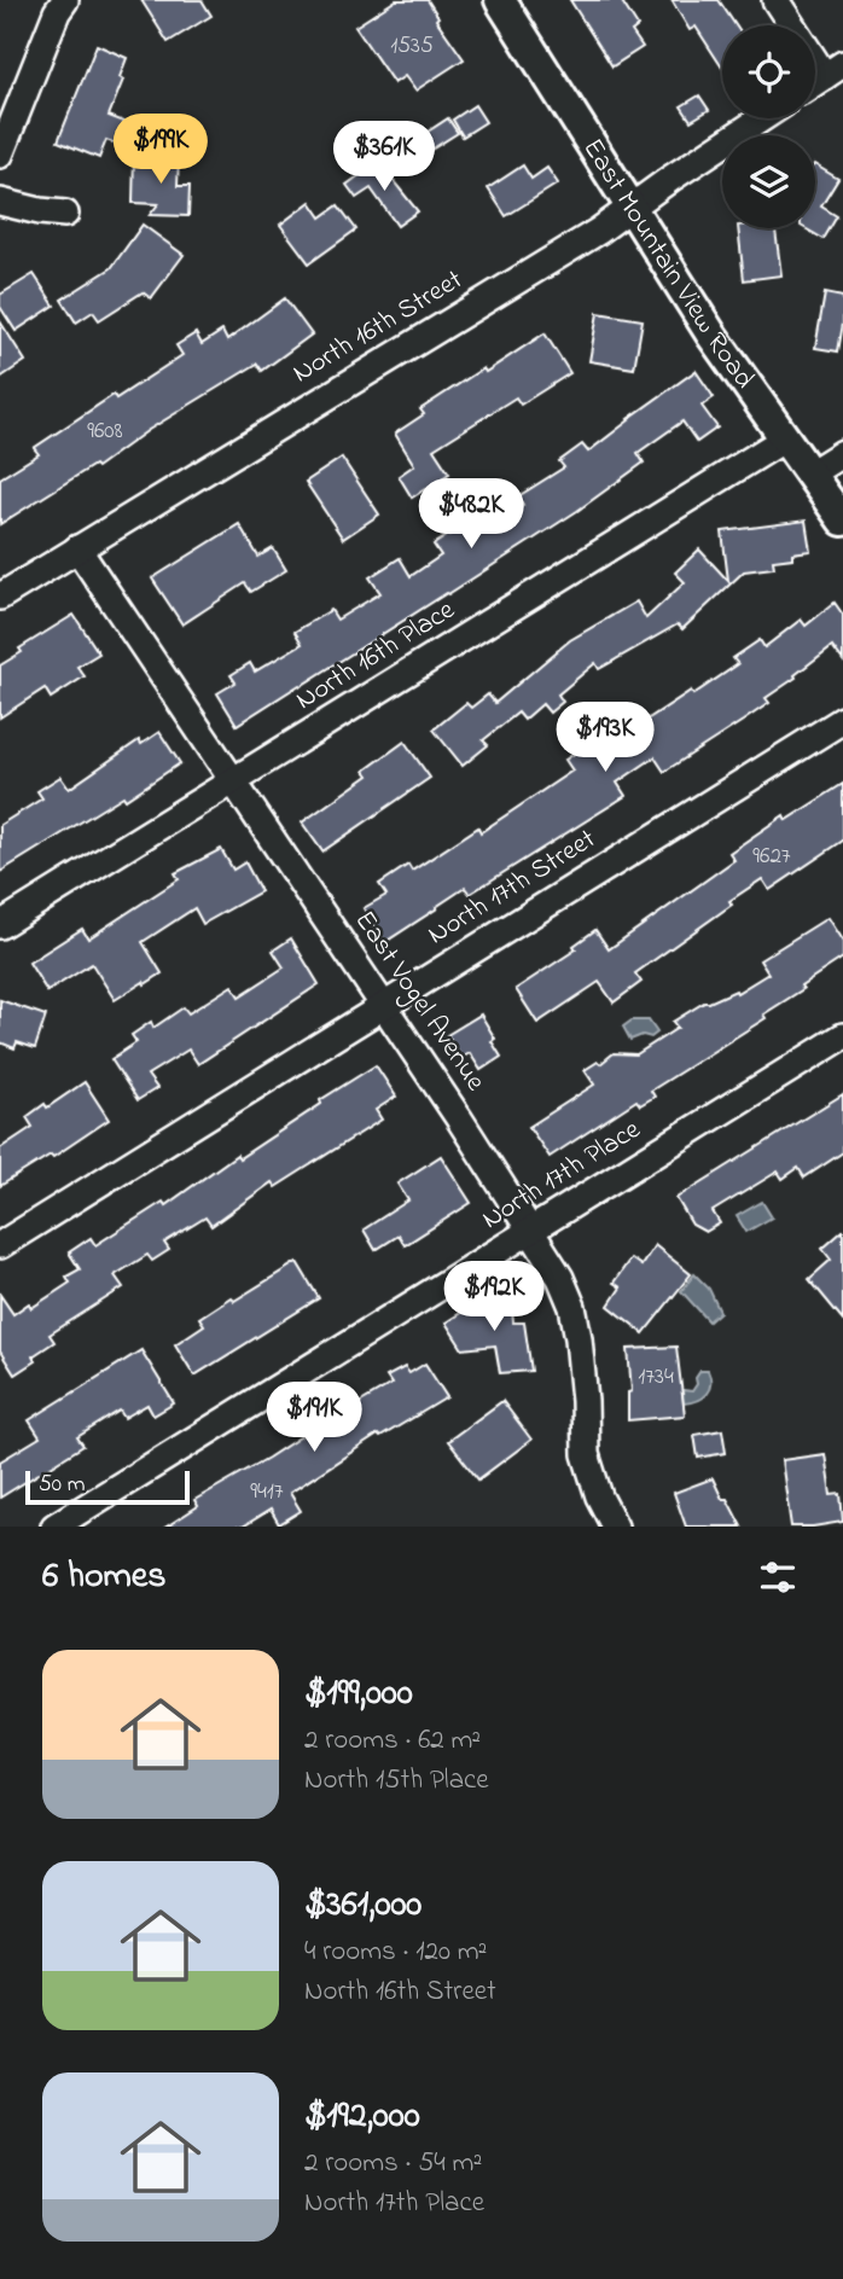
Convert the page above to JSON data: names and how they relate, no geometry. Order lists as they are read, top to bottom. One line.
{"streets":{"street":["East Mountain View Road","North 16th Street","North 16th Place","North 17th Street","East Vogel Avenue","North 17th Place"]},"crossings":[["East Mountain View Road","North 16th Street"],["East Mountain View Road","North 16th Place"],["North 16th Street","East Vogel Avenue"],["North 16th Place","East Vogel Avenue"],["North 17th Street","East Vogel Avenue"],["East Vogel Avenue","North 17th Place"]],"house_numbers":["1535","9608","9627","1734","9417"],"scale_bar":"50 m","page":{"price":["$199K","$361K","$482K","$193K","$192K","$191K"],"scale":"50 m","heading":"6 homes","list":[{"name":"$199,000","note":"2 rooms · 62 m² · North 15th Place"},{"name":"$361,000","note":"4 rooms · 120 m² · North 16th Street"},{"name":"$192,000","note":"2 rooms · 54 m² · North 17th Place"}]}}
